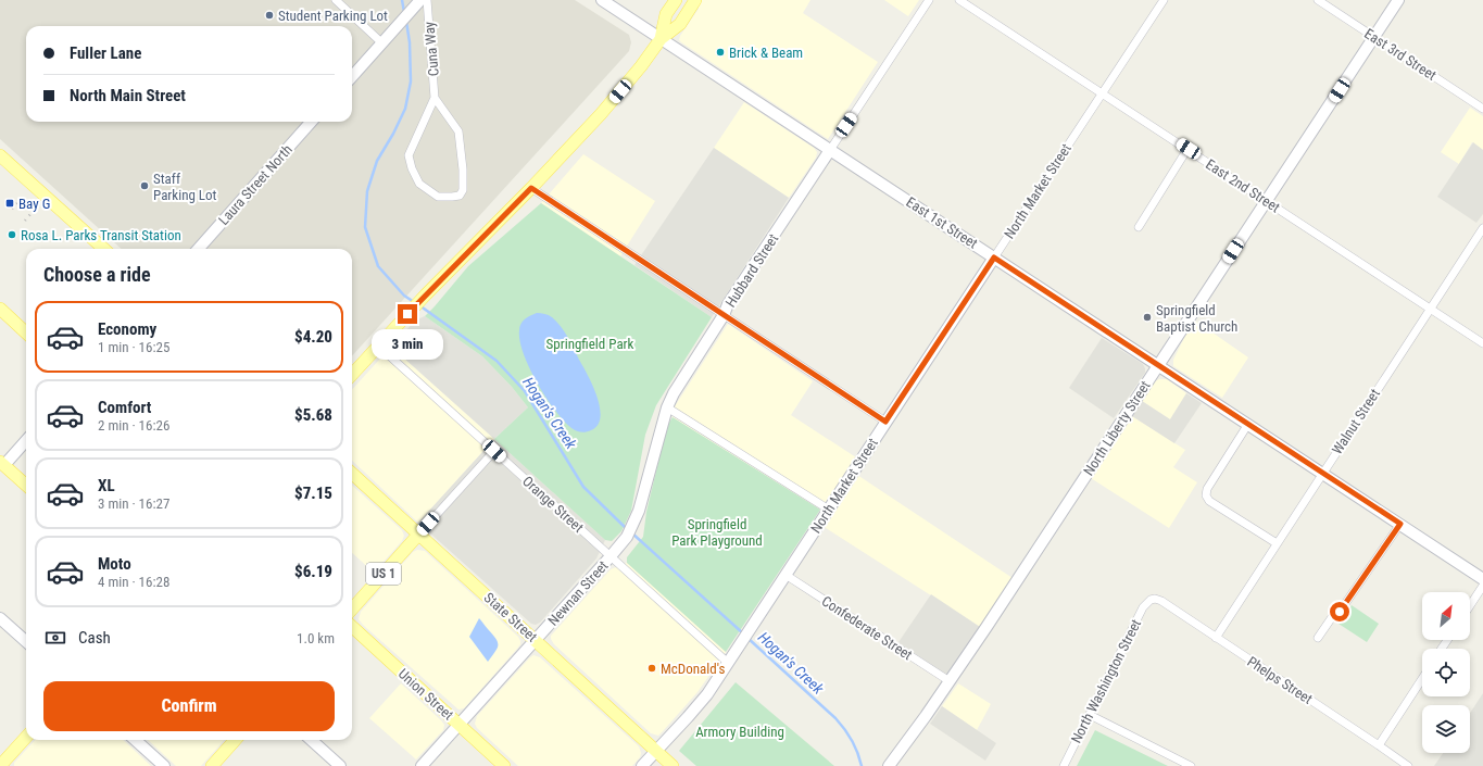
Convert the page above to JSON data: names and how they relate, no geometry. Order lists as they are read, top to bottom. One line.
{"streets":{"main road":["US 1","State Street","Union Street"],"street":["Cuna Way","East 3rd Street","Laura Street North","East 2nd Street","North Market Street","East 1st Street","Hubbard Street","Walnut Street","North Liberty Street","Orange Street","Newnan Street","Confederate Street","Phelps Street","North Washington Street"]},"crossings":[["East 3rd Street","North Liberty Street"],["East 2nd Street","North Market Street"],["East 2nd Street","Walnut Street"],["East 2nd Street","North Liberty Street"],["North Market Street","East 1st Street"],["North Market Street","Orange Street"],["North Market Street","State Street"],["North Market Street","Confederate Street"],["East 1st Street","Hubbard Street"],["East 1st Street","Walnut Street"],["East 1st Street","North Liberty Street"],["Hubbard Street","Orange Street"],["Hubbard Street","Newnan Street"],["Walnut Street","Phelps Street"],["North Liberty Street","Confederate Street"],["Orange Street","Newnan Street"],["US 1","State Street"],["Newnan Street","State Street"],["Newnan Street","Union Street"],["Phelps Street","North Washington Street"]],"water":["Hogan's Creek"],"parks":["Springfield Park","Springfield Park Playground","Armory Building"],"places":{"other":["Student Parking Lot","Brick & Beam","Staff Parking Lot","Rosa L. Parks Transit Station","Springfield Baptist Church","McDonald's"],"transit":["Bay G"]},"north":"top right","page":{"banner":["Fuller Lane","North Main Street"],"heading":"Choose a ride","list":[{"name":"Economy","note":"1 min · 16:25","value":"$4.20"},{"name":"Comfort","note":"2 min · 16:26","value":"$5.68"},{"name":"XL","note":"3 min · 16:27","value":"$7.15"},{"name":"Moto","note":"4 min · 16:28","value":"$6.19"}],"bubble":"3 min","pay":["Cash","1.0 km"],"buttons":"Confirm"}}
